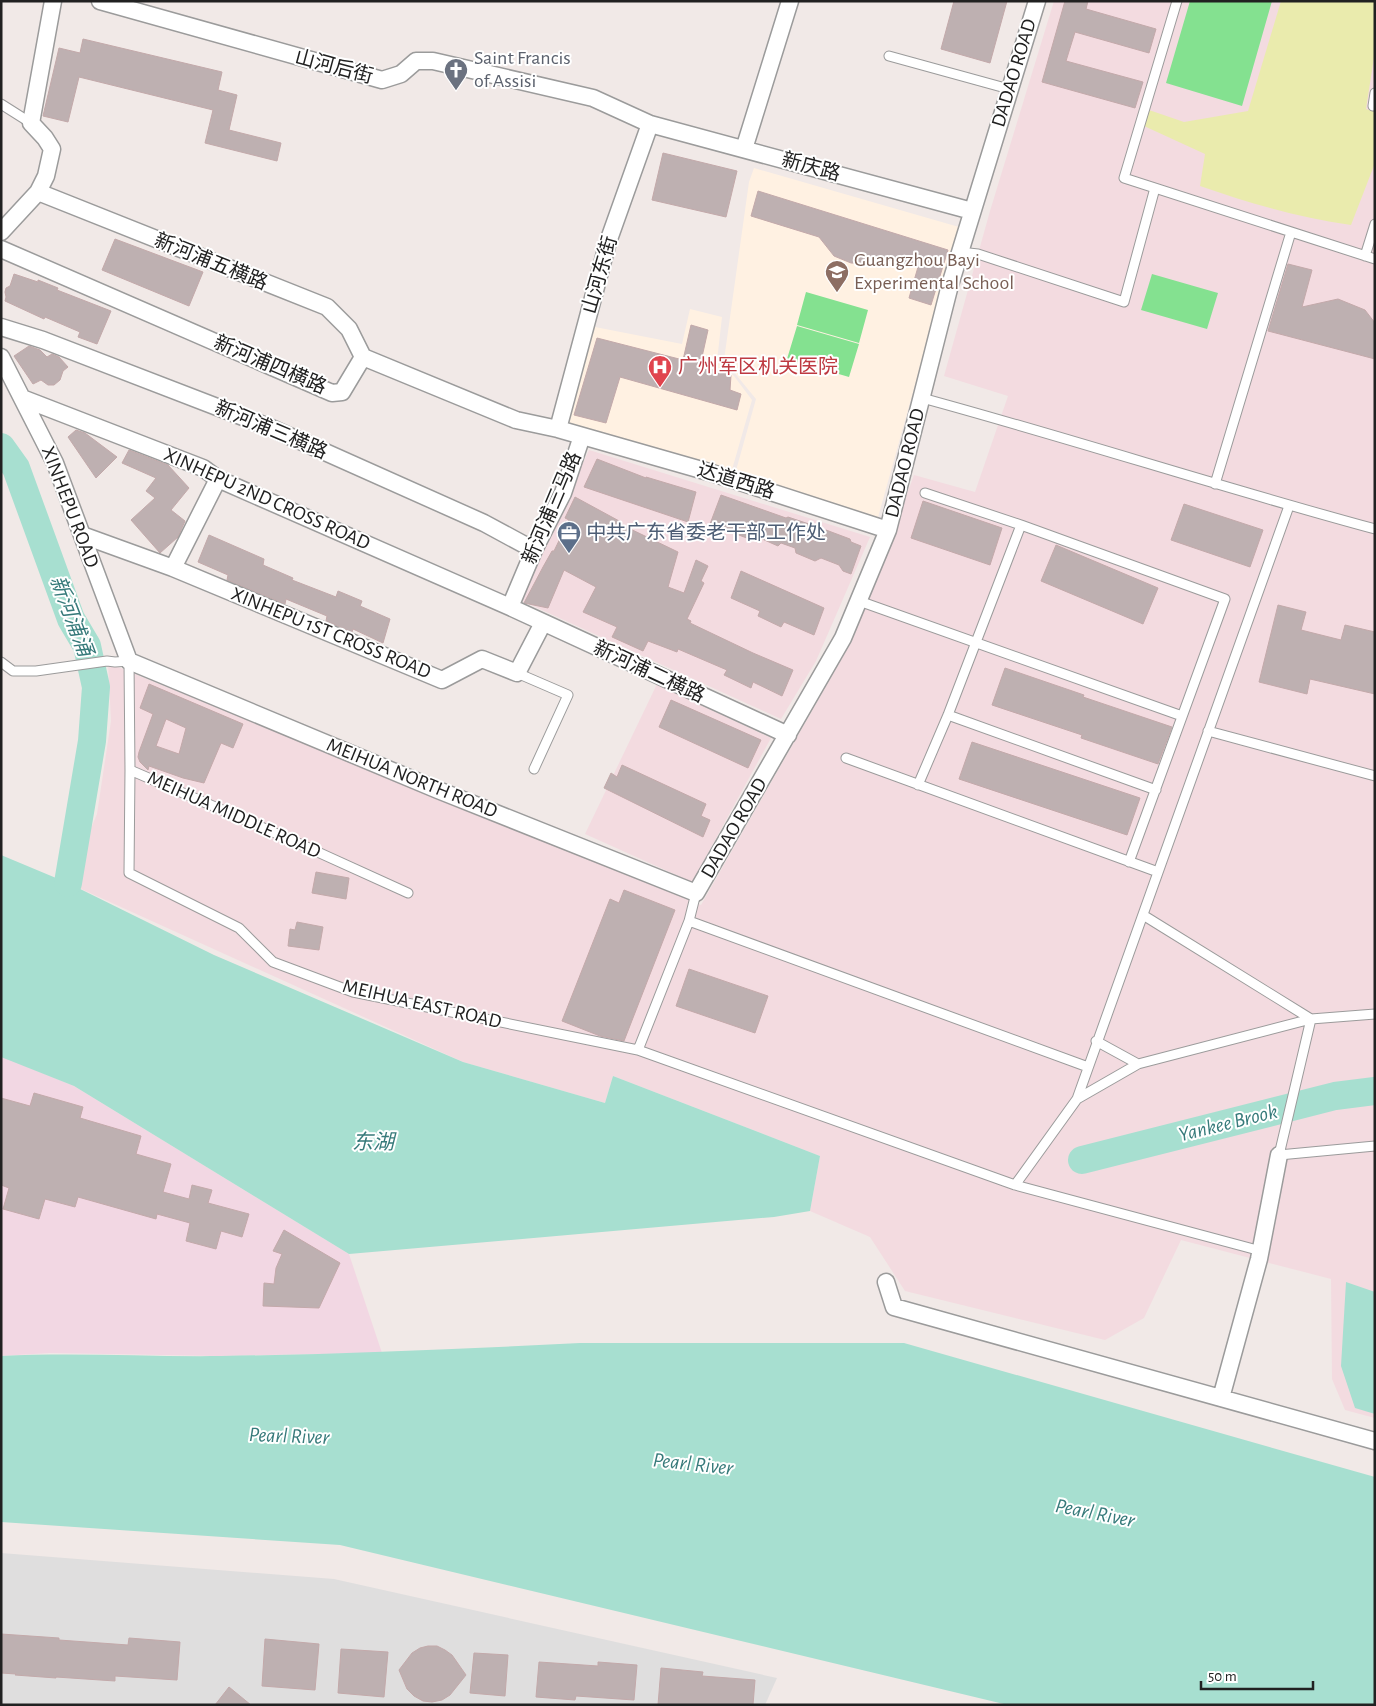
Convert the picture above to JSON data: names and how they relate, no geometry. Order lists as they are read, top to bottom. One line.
{"streets":{"street":["山河后街","DADAO ROAD","新庆路","新河浦五横路","山河东街","新河浦四横路","新河浦三横路","达道西路","XINHEPU 2ND CROSS ROAD","XINHEPU ROAD","新河浦三马路","XINHEPU 1ST CROSS ROAD","新河浦二横路","MEIHUA NORTH ROAD"],"lane":["MEIHUA MIDDLE ROAD","MEIHUA EAST ROAD"]},"crossings":[["山河后街","新庆路"],["山河后街","山河东街"],["DADAO ROAD","新庆路"],["DADAO ROAD","达道西路"],["DADAO ROAD","新河浦二横路"],["DADAO ROAD","MEIHUA NORTH ROAD"],["新庆路","山河东街"],["新河浦五横路","新河浦四横路"],["新河浦三横路","新河浦三马路"],["达道西路","新河浦三马路"],["XINHEPU 2ND CROSS ROAD","XINHEPU ROAD"],["XINHEPU 2ND CROSS ROAD","新河浦三马路"],["XINHEPU 2ND CROSS ROAD","新河浦二横路"],["XINHEPU ROAD","MEIHUA NORTH ROAD"],["XINHEPU ROAD","MEIHUA MIDDLE ROAD"],["新河浦三马路","新河浦二横路"],["MEIHUA NORTH ROAD","MEIHUA MIDDLE ROAD"],["MEIHUA MIDDLE ROAD","MEIHUA EAST ROAD"]],"water":["新河浦涌","Yankee Brook","东湖","Pearl River"],"places":{"church":["Saint Francis of Assisi"],"school or university":["Guangzhou Bayi Experimental School"],"hospital":["广州军区机关医院"],"office":["中共广东省委老干部工作处"]},"scale_bar":"50 m"}
